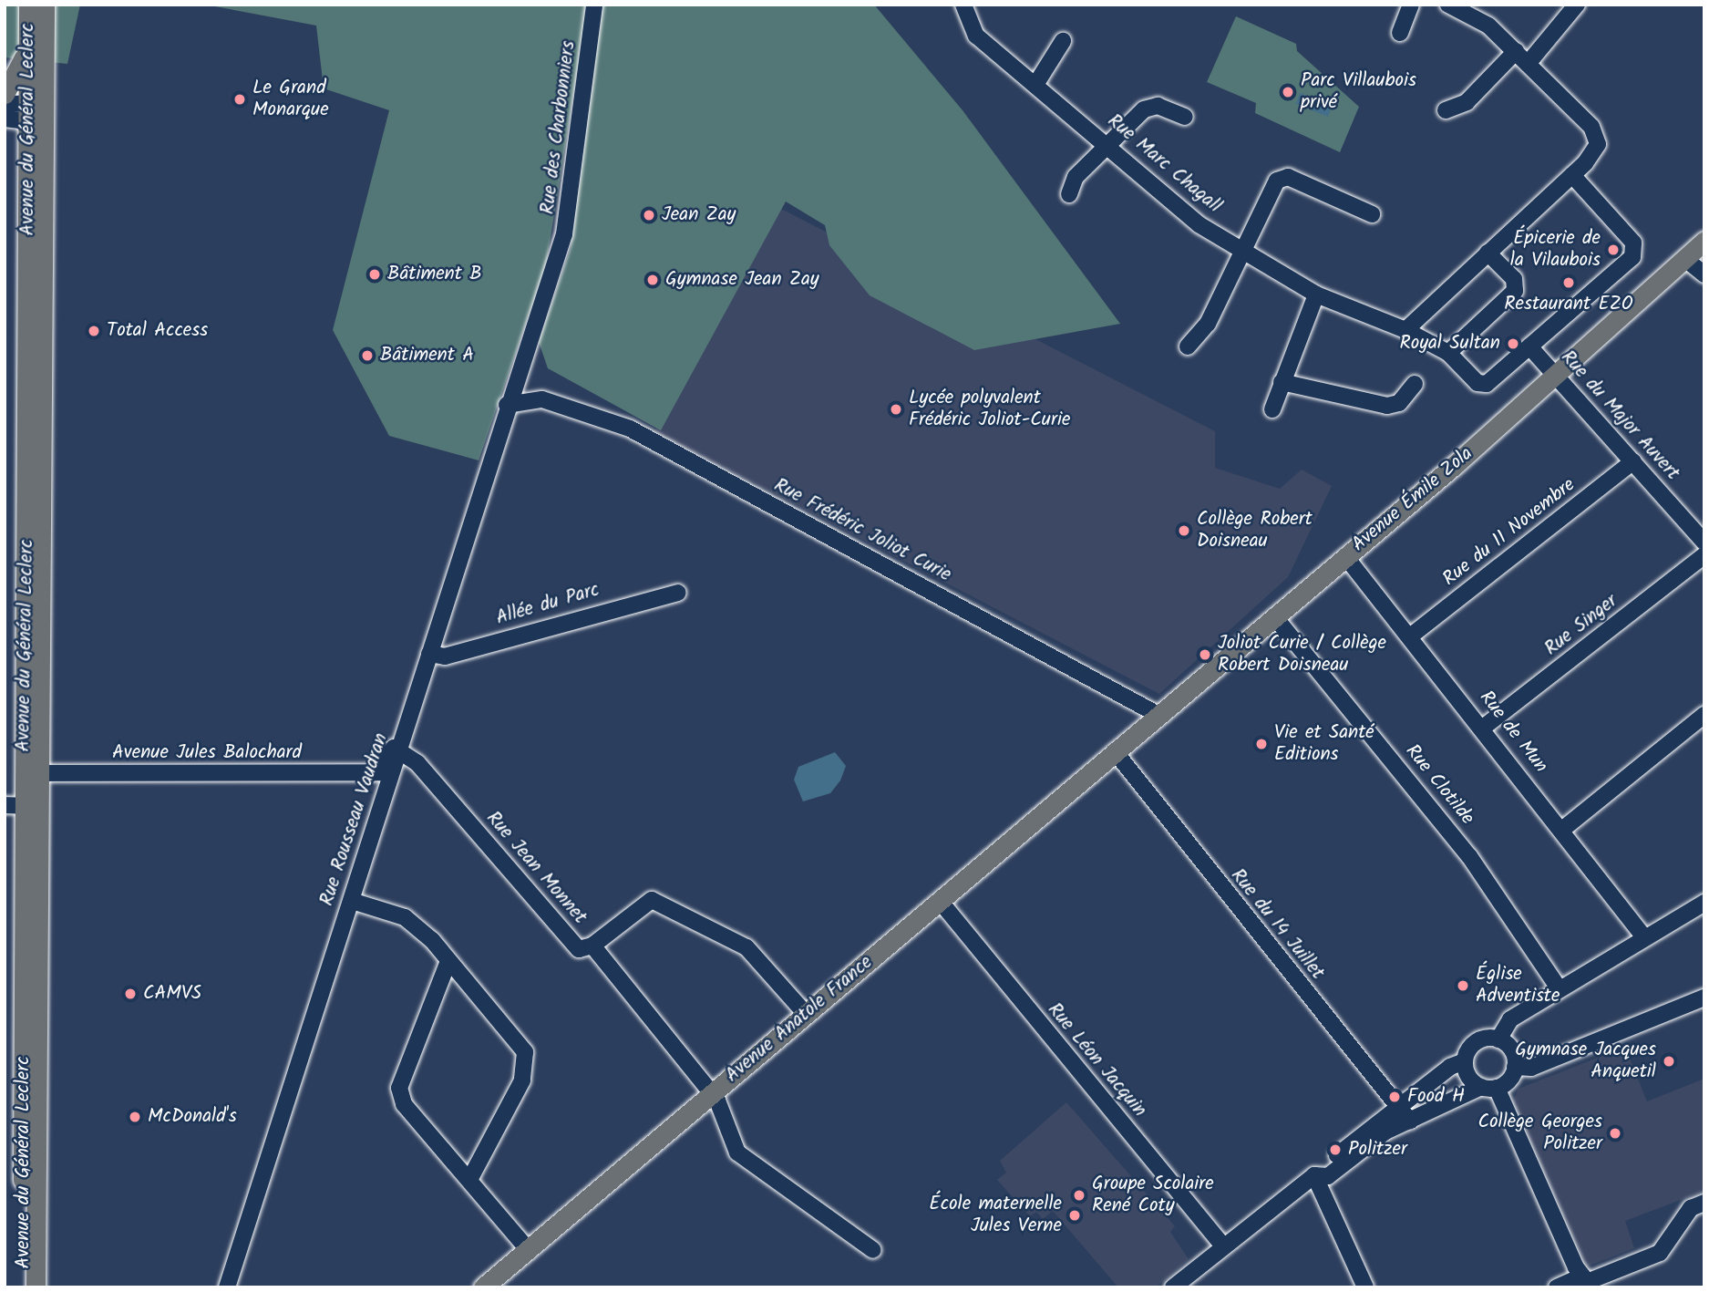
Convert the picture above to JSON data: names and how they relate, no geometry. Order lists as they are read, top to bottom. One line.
{"streets":{"main road":["Avenue du Général Leclerc","Avenue Émile Zola","Avenue Anatole France"],"street":["Rue des Charbonniers","Rue Marc Chagall","Rue du Major Auvert","Rue Frédéric Joliot Curie","Rue du 11 Novembre","Allée du Parc","Rue Singer","Rue de Mun","Avenue Jules Balochard","Rue Clotilde","Rue Rousseau Vaudran","Rue Jean Monnet","Rue du 14 Juillet","Rue Léon Jacquin"]},"crossings":[["Rue des Charbonniers","Rue Rousseau Vaudran"],["Avenue du Général Leclerc","Avenue Jules Balochard"],["Rue Marc Chagall","Rue du Major Auvert"],["Rue du Major Auvert","Avenue Émile Zola"],["Rue du Major Auvert","Rue du 11 Novembre"],["Avenue Émile Zola","Rue Frédéric Joliot Curie"],["Avenue Émile Zola","Rue de Mun"],["Avenue Émile Zola","Rue Clotilde"],["Avenue Émile Zola","Rue du 14 Juillet"],["Avenue Émile Zola","Avenue Anatole France"],["Rue Frédéric Joliot Curie","Rue Rousseau Vaudran"],["Rue du 11 Novembre","Rue de Mun"],["Allée du Parc","Rue Rousseau Vaudran"],["Rue Singer","Rue de Mun"],["Avenue Jules Balochard","Rue Rousseau Vaudran"],["Rue Rousseau Vaudran","Rue Jean Monnet"],["Rue Jean Monnet","Avenue Anatole France"],["Rue du 14 Juillet","Avenue Anatole France"],["Avenue Anatole France","Rue Léon Jacquin"]],"places":["Parc Villaubois privé","Le Grand Monarque","Jean Zay","Épicerie de la Vilaubois","Bâtiment B","Gymnase Jean Zay","Restaurant EZO","Total Access","Royal Sultan","Bâtiment A","Lycée polyvalent Frédéric Joliot-Curie","Collège Robert Doisneau","Joliot Curie / Collège Robert Doisneau","Vie et Santé Editions","Église Adventiste","CAMVS","Gymnase Jacques Anquetil","Food H","McDonald's","Collège Georges Politzer","Politzer","Groupe Scolaire René Coty","École maternelle Jules Verne"]}
